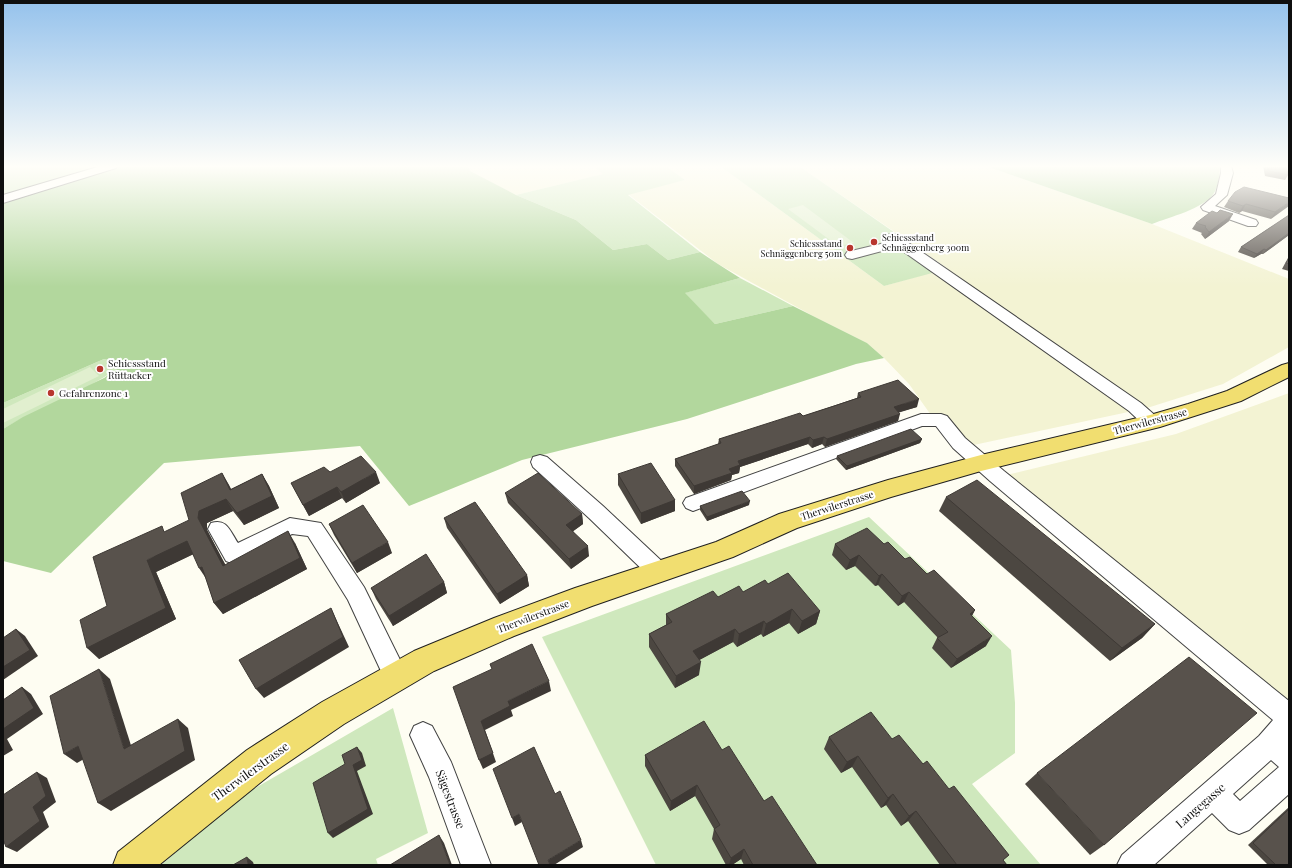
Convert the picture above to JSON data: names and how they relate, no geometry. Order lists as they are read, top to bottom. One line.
{"streets":{"main road":["Therwilerstrasse"],"street":["Sägestrasse","Langegasse"]},"places":["Schiessstand Schnäggenberg 300m","Schiessstand Schnäggenberg 50m","Schiessstand Rüttacker","Gefahrenzone 1"]}
